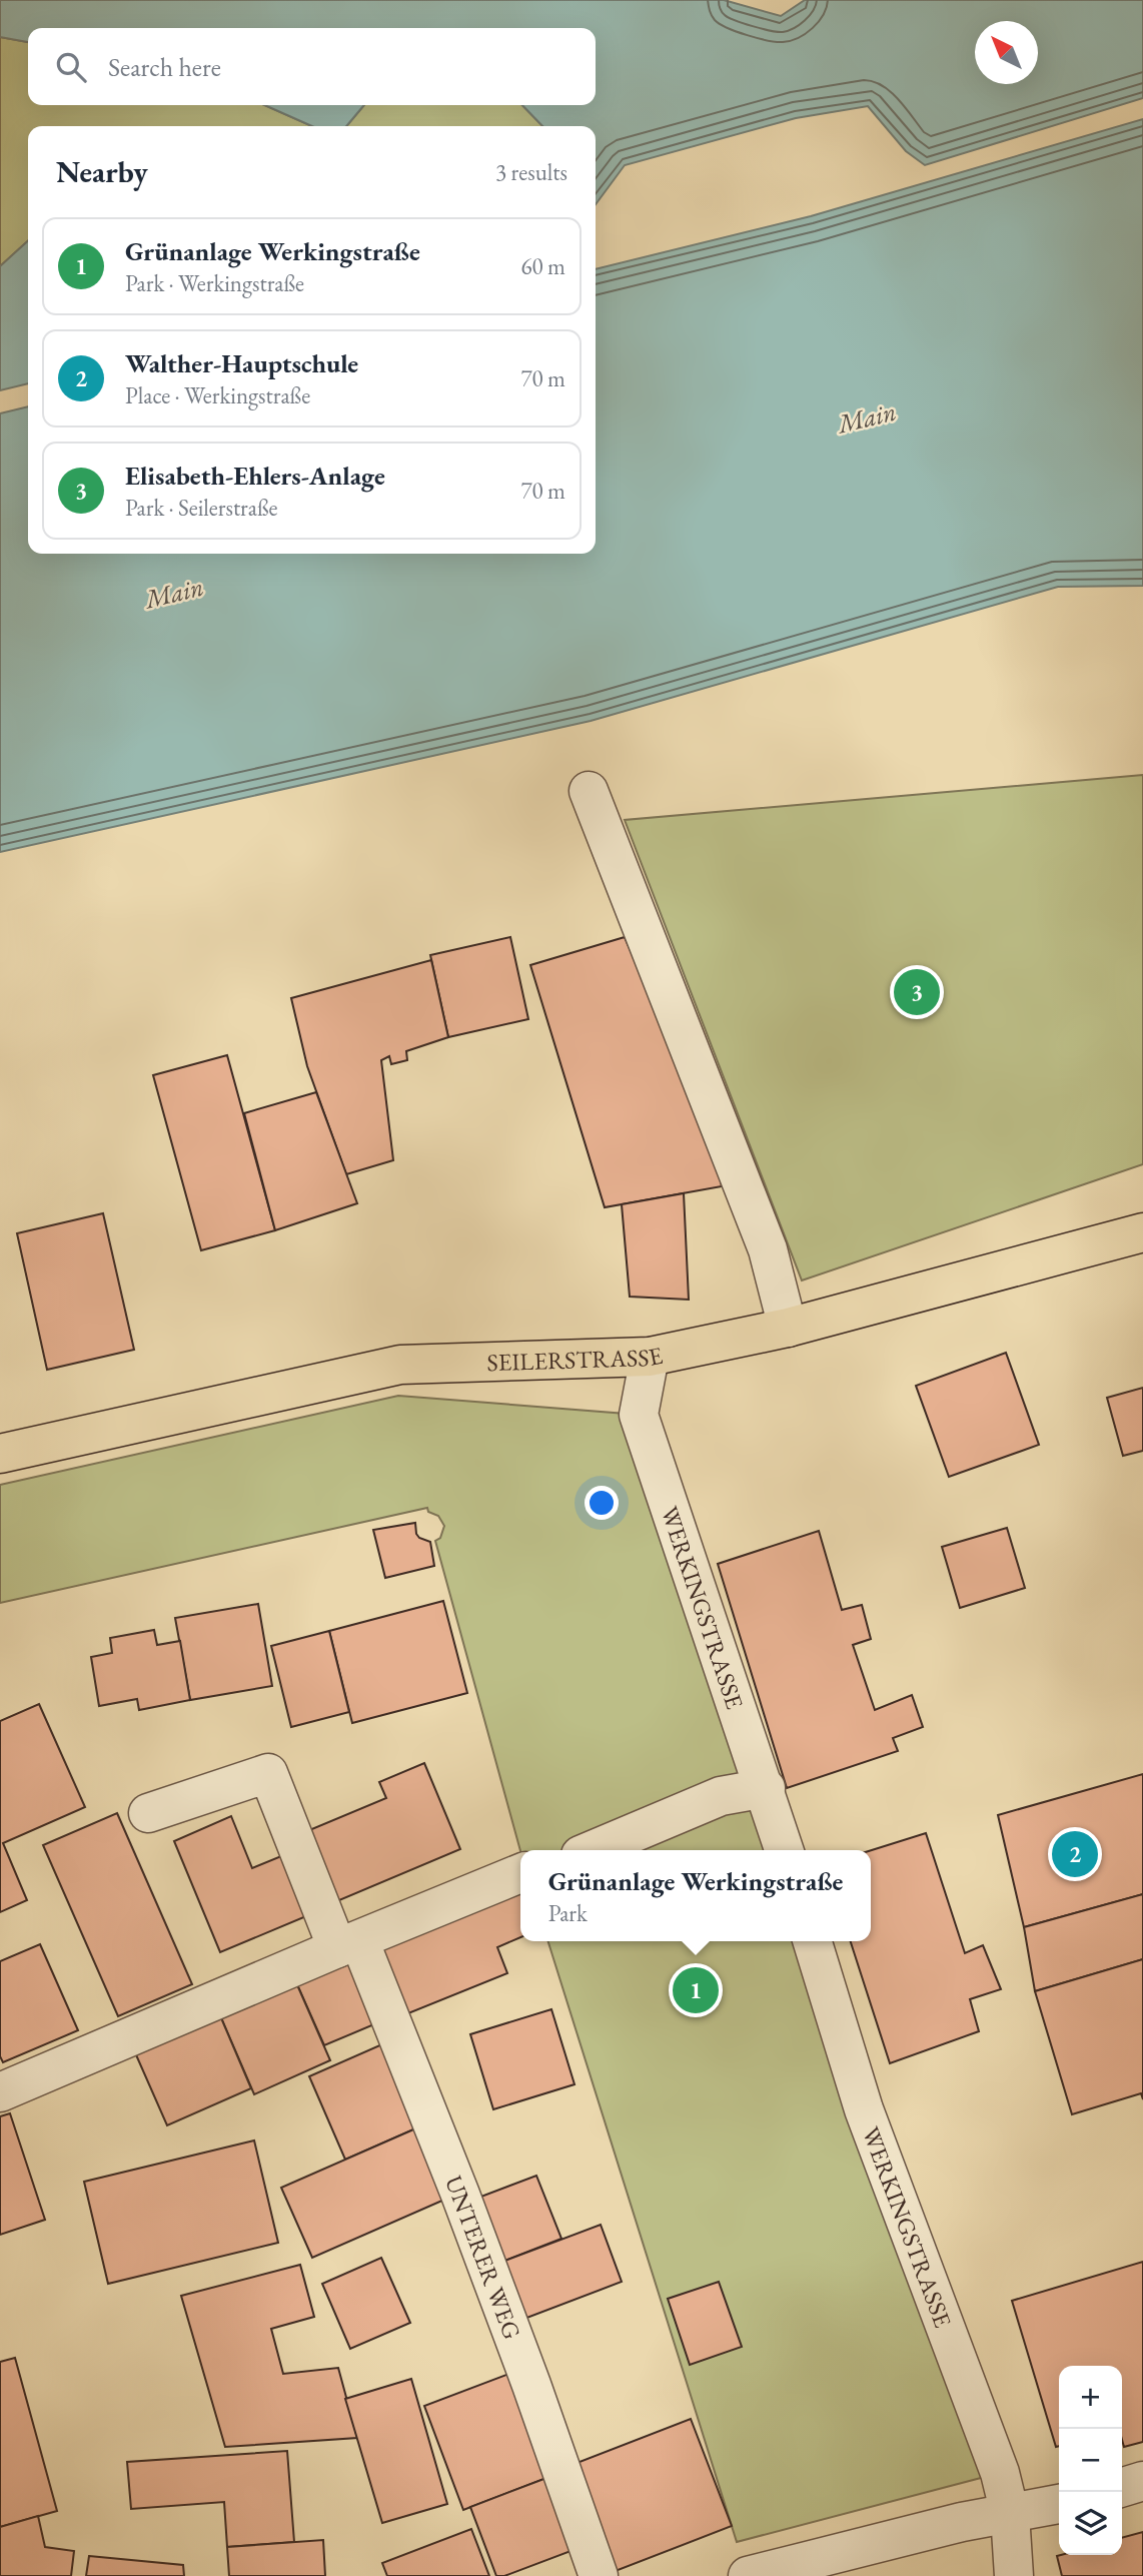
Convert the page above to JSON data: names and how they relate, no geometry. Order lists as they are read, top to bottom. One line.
{"streets":{"main road":["SEILERSTRASSE"],"street":["WERKINGSTRASSE","UNTERER WEG"]},"crossings":[["SEILERSTRASSE","WERKINGSTRASSE"]],"water":["Main"],"north":"top left","page":{"search":"Search here","heading":["Nearby","3 results"],"list":[{"mark":"1","name":"Grünanlage Werkingstraße","note":"Park · Werkingstraße","value":"60 m"},{"mark":"2","name":"Walther-Hauptschule","note":"Place · Werkingstraße","value":"70 m"},{"mark":"3","name":"Elisabeth-Ehlers-Anlage","note":"Park · Seilerstraße","value":"70 m"}],"pins":["3","2","1"],"popup":["Grünanlage Werkingstraße","Park"],"map_buttons":["+","−"]}}
